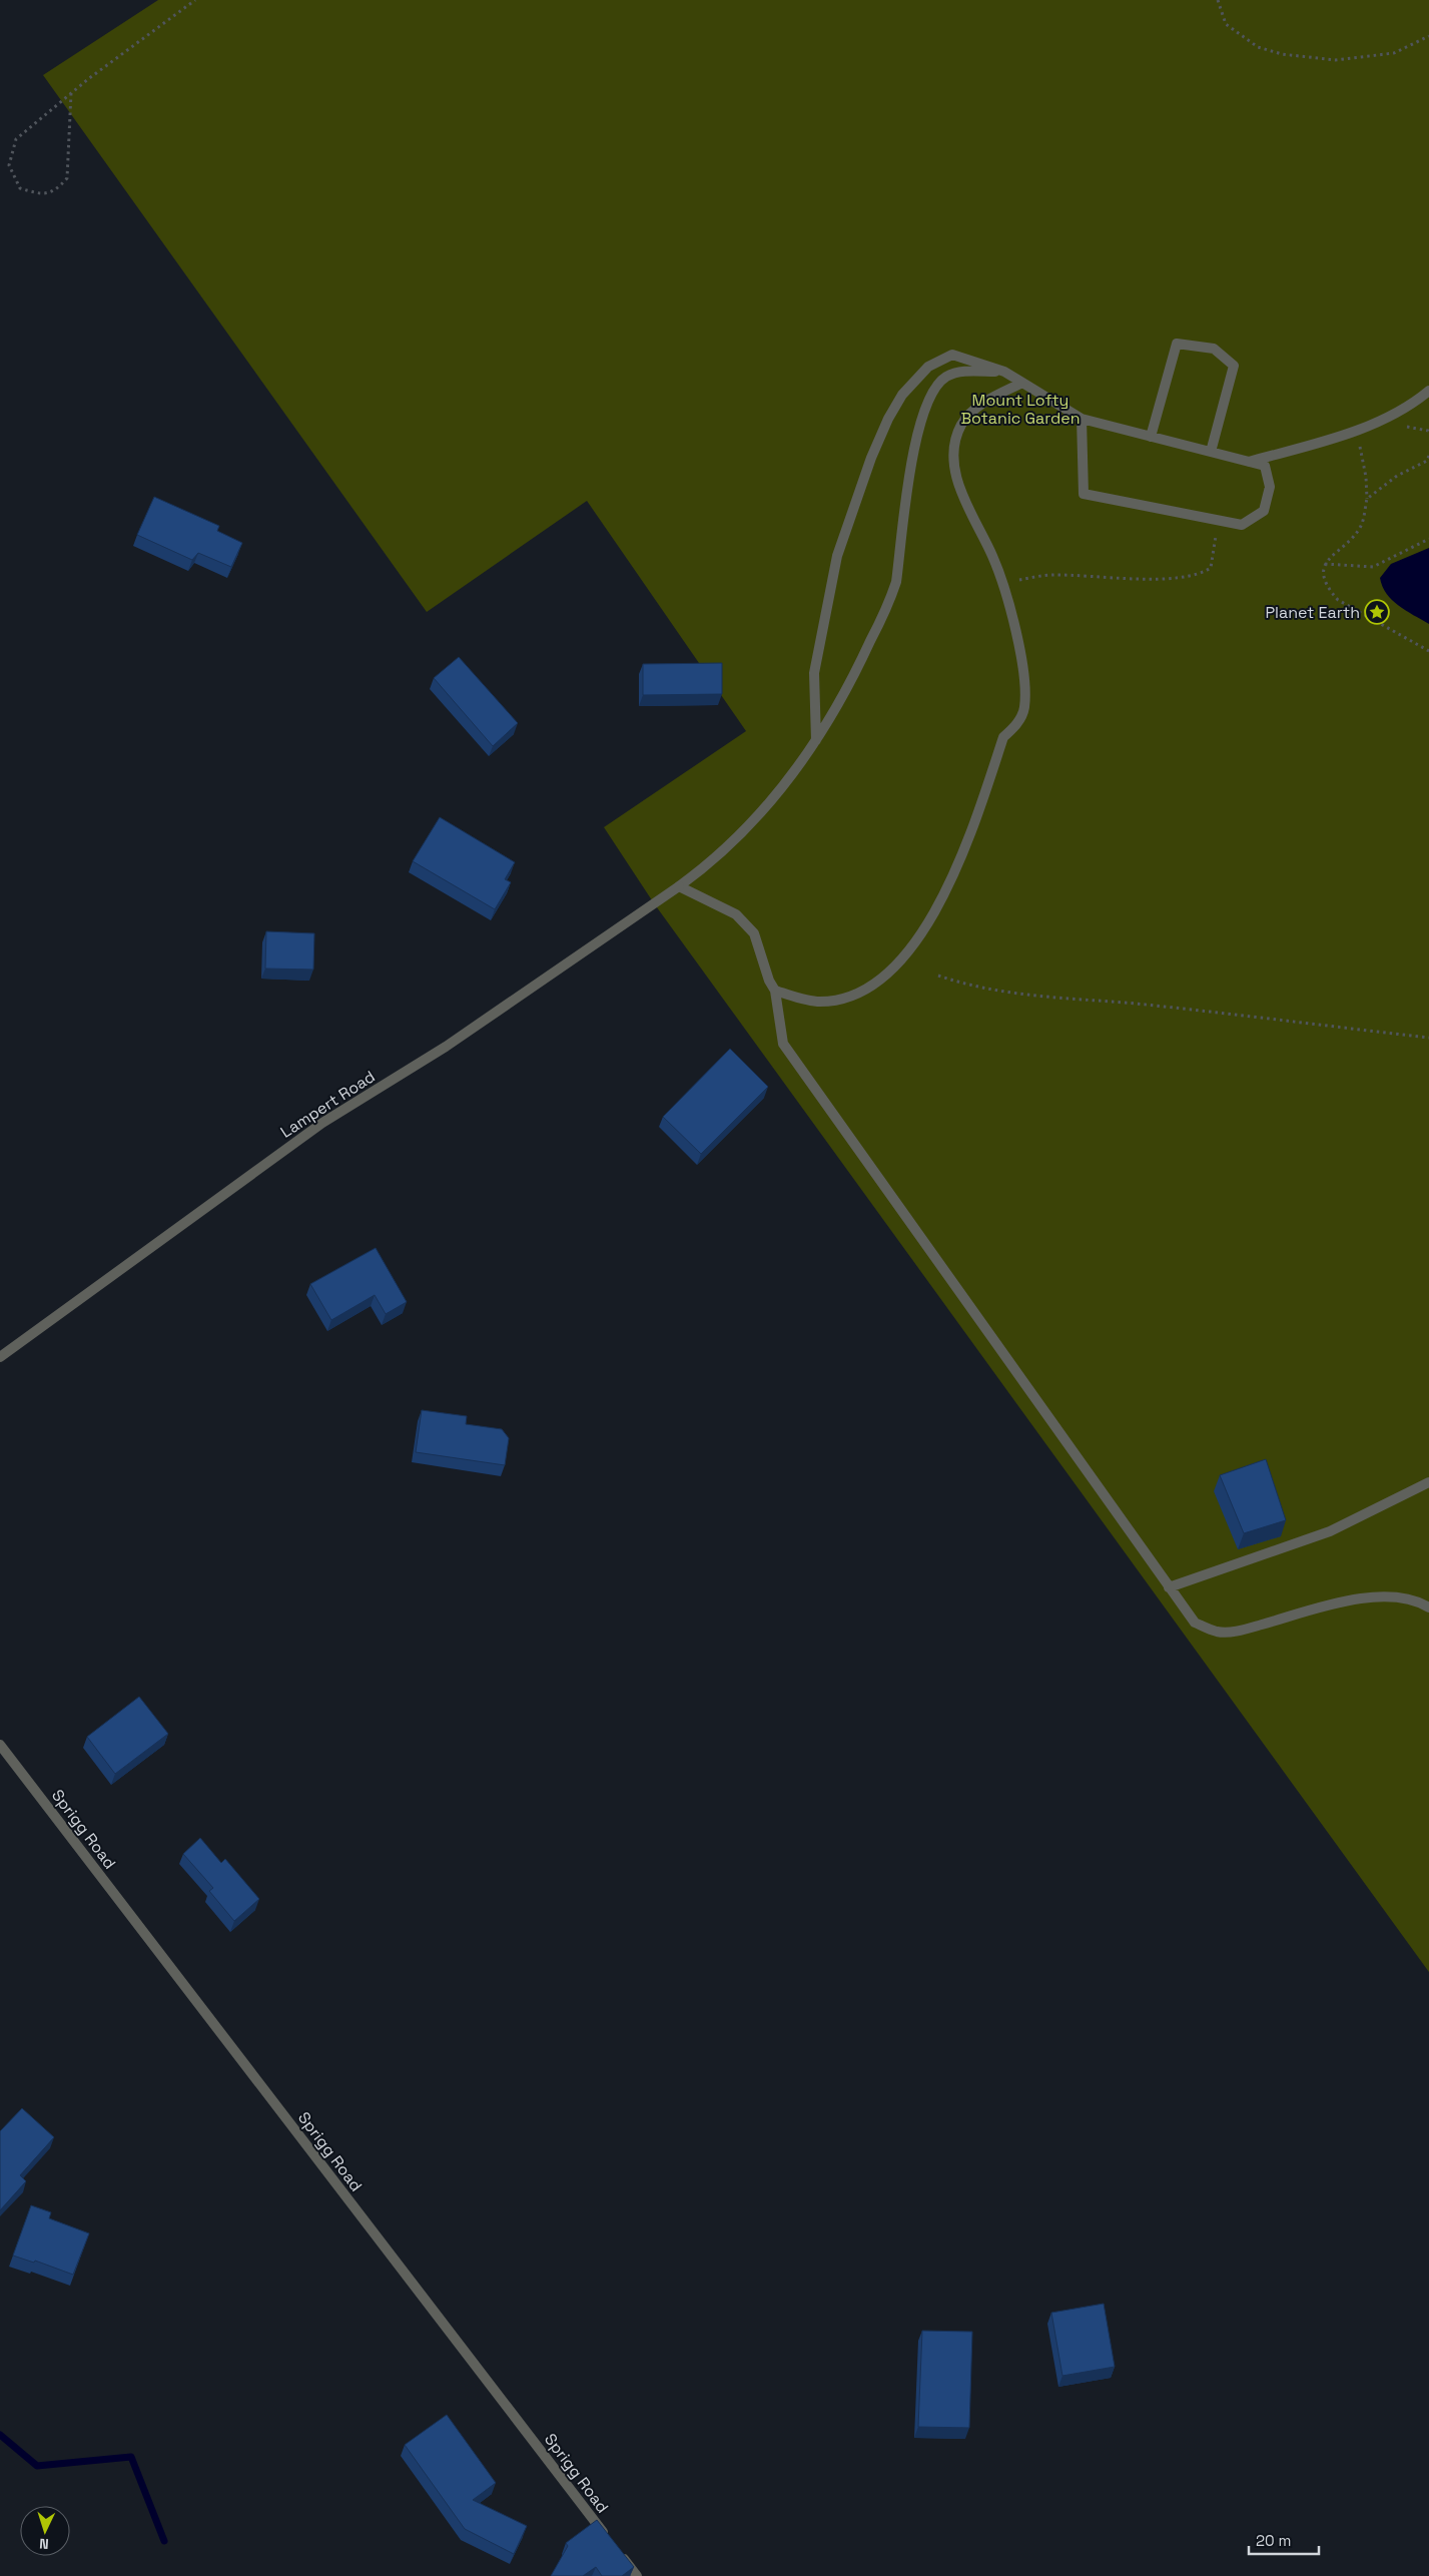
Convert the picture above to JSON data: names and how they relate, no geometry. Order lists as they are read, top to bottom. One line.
{"streets":{"street":["Lampert Road","Sprigg Road"]},"parks":["Mount Lofty Botanic Garden"],"places":{"place":["Planet Earth"]},"scale_bar":"20 m","north":"bottom"}
